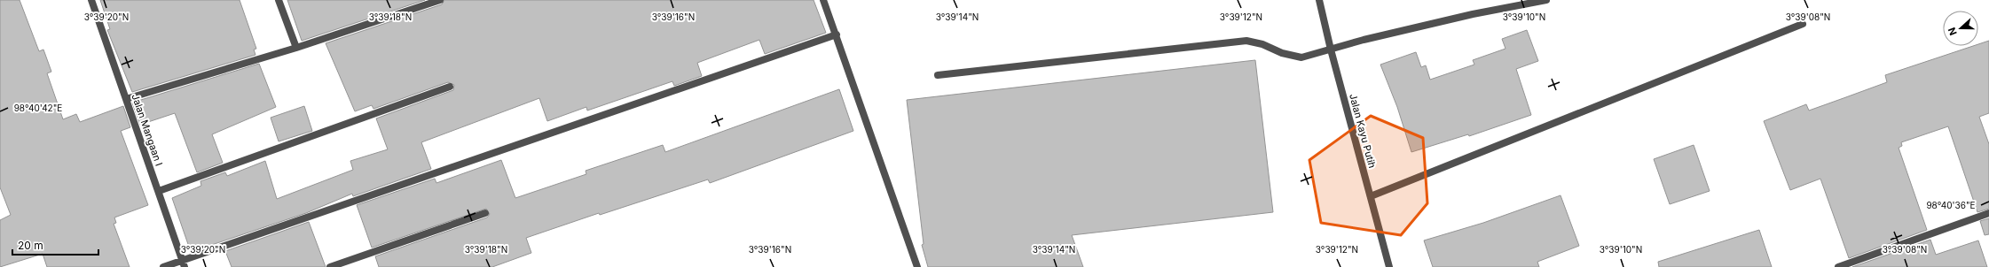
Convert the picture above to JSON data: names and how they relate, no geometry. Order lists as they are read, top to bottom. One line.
{"streets":{"street":["Jalan Mangaan I","Jalan Kayu Putih"]},"scale_bar":"20 m","north":"left","coordinates":["3°39'16\"N","3°39'12\"N","3°39'20\"N","3°39'18\"N","3°39'14\"N","3°39'10\"N","3°39'08\"N","98°40'42\"E","98°40'36\"E"]}
